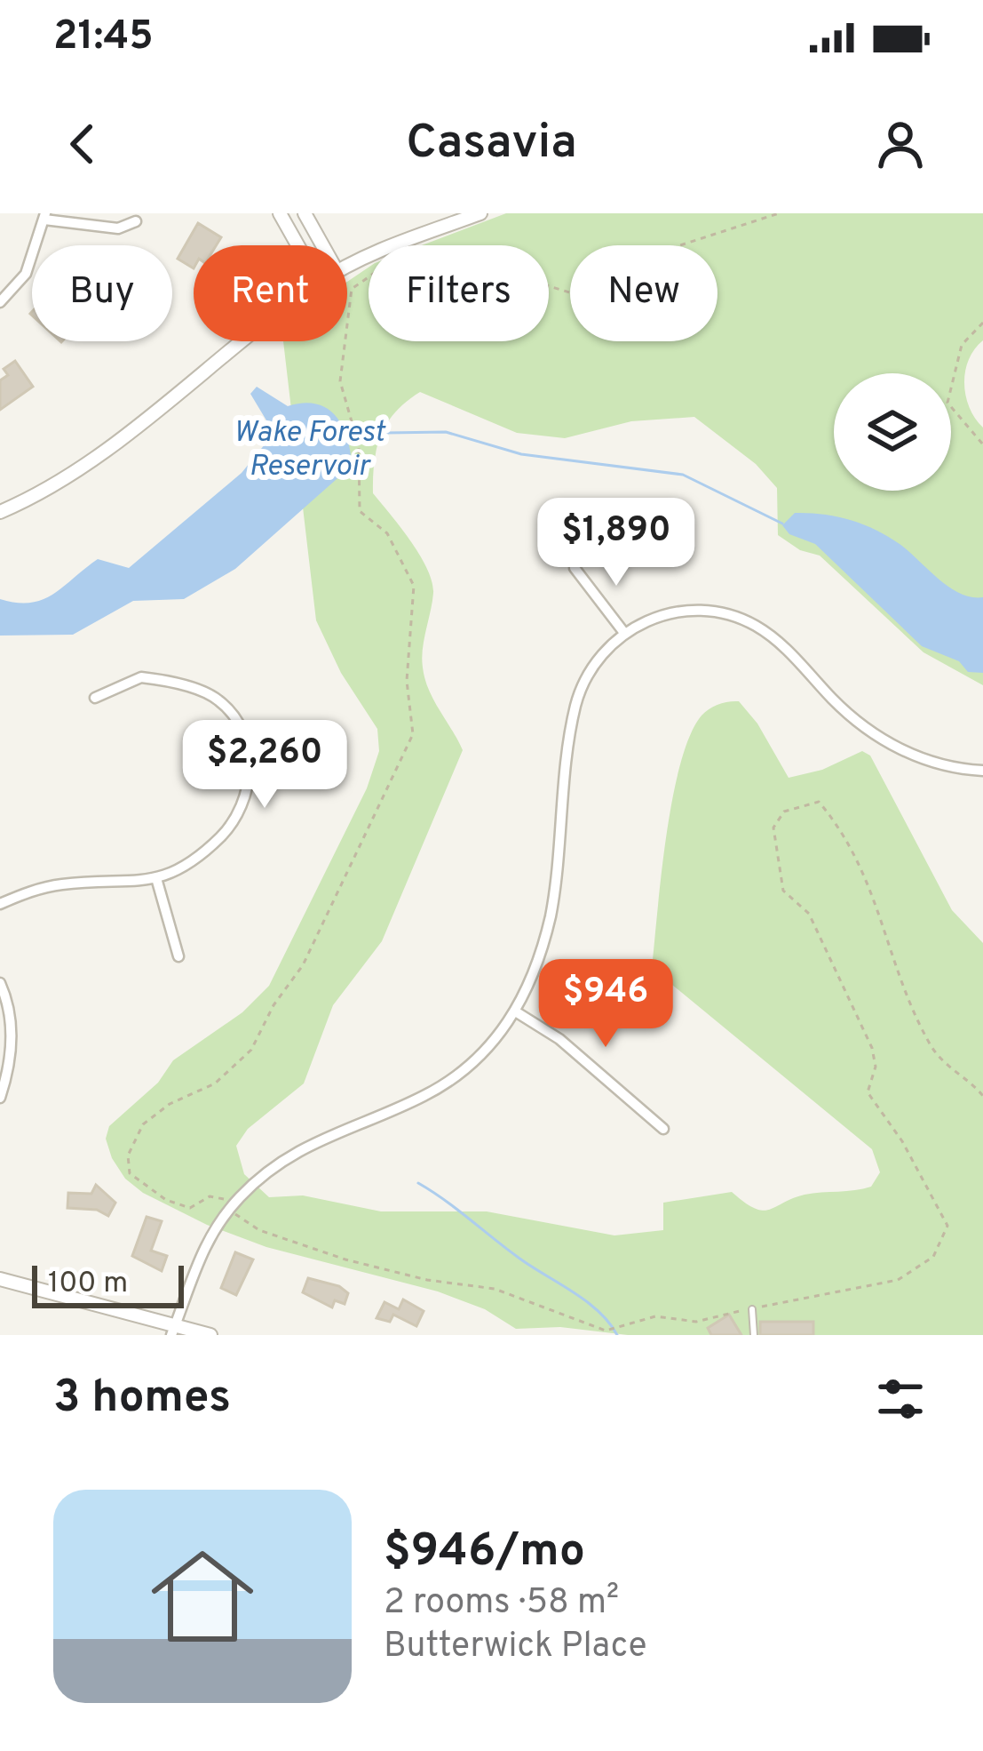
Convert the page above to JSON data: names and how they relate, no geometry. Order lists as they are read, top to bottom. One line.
{"water":["Wake Forest Reservoir"],"scale_bar":"100 m","page":{"status":"21:45","header":"Casavia","chip":["Buy","Rent","Filters","New"],"price":["$1,890","$2,260","$946"],"scale":"100 m","heading":"3 homes","list":[{"name":"$946/mo","note":"2 rooms · 58 m² · Butterwick Place"}]}}
